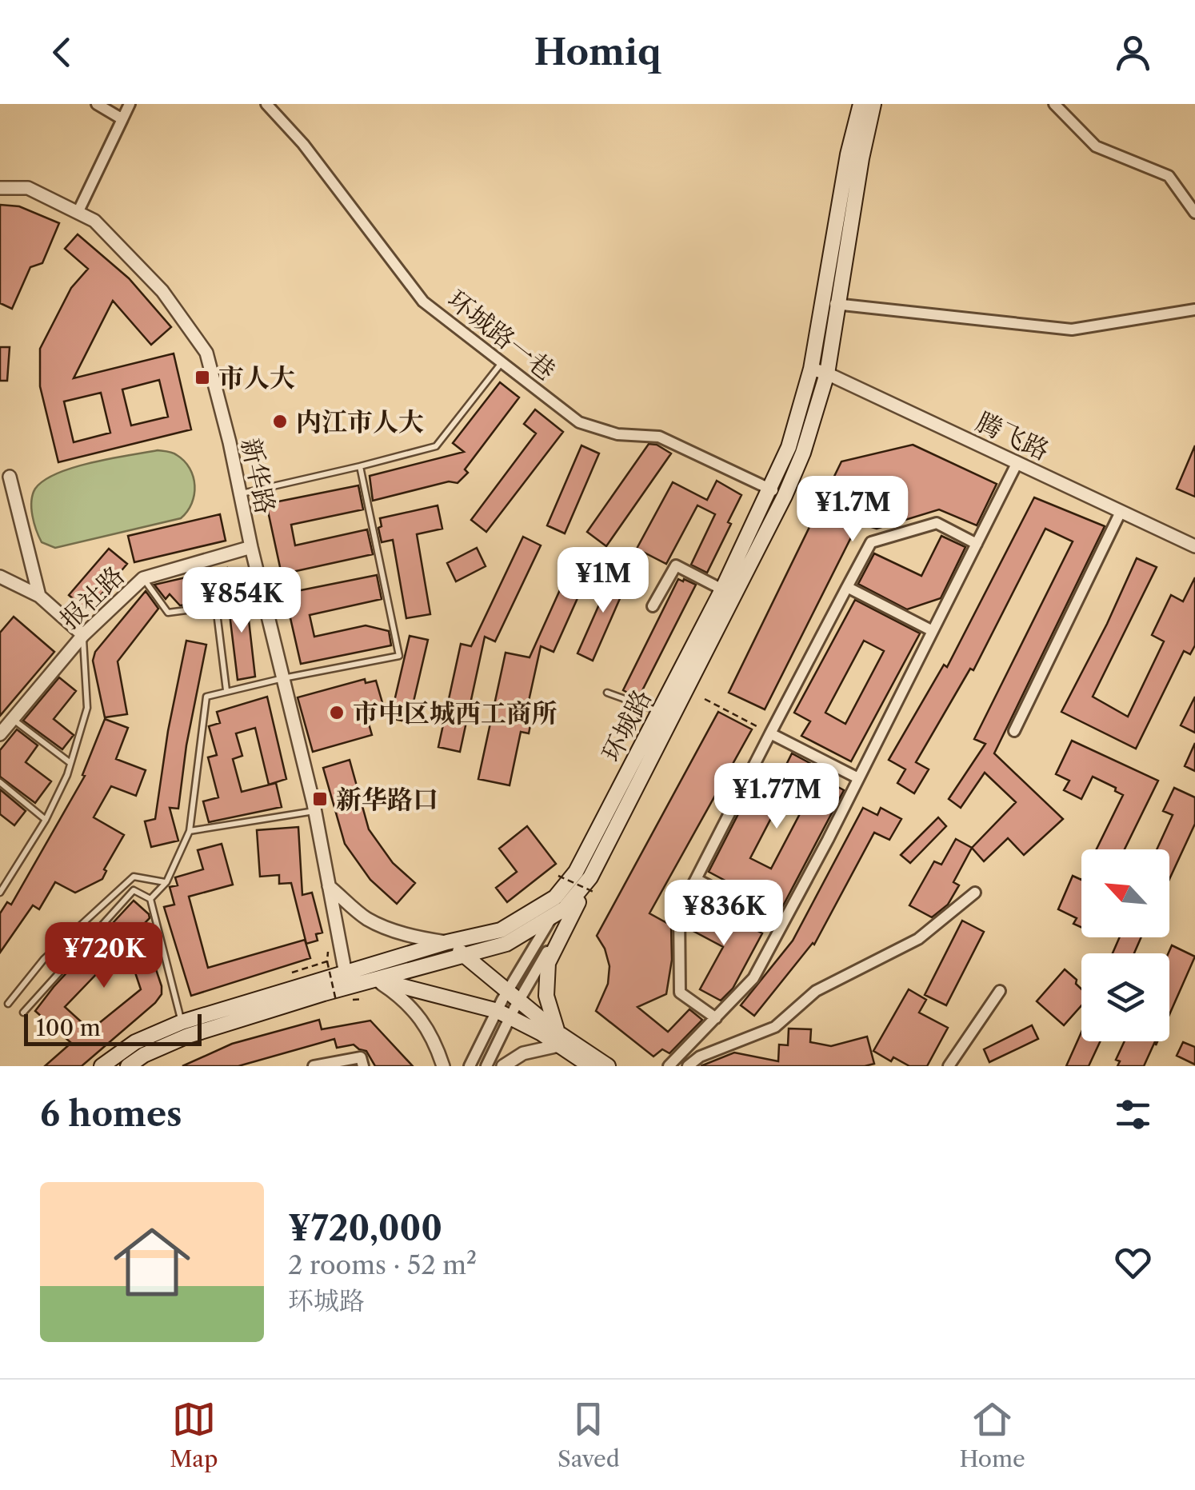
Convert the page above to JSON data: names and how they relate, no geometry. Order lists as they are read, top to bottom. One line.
{"streets":{"main road":["环城路"],"street":["环城路一巷","腾飞路","新华路","报社路"]},"crossings":[["环城路一巷","环城路"],["腾飞路","环城路"],["新华路","报社路"],["新华路","环城路"]],"places":{"transit":["市人大","新华路口"],"other":["内江市人大","市中区城西工商所"]},"scale_bar":"100 m","north":"top left","page":{"header":"Homiq","price":["¥1.7M","¥1M","¥854K","¥1.77M","¥836K","¥720K"],"scale":"100 m","heading":"6 homes","list":[{"name":"¥720,000","note":"2 rooms · 52 m² · 环城路"}],"tabs":["Map","Saved","Home"]}}
